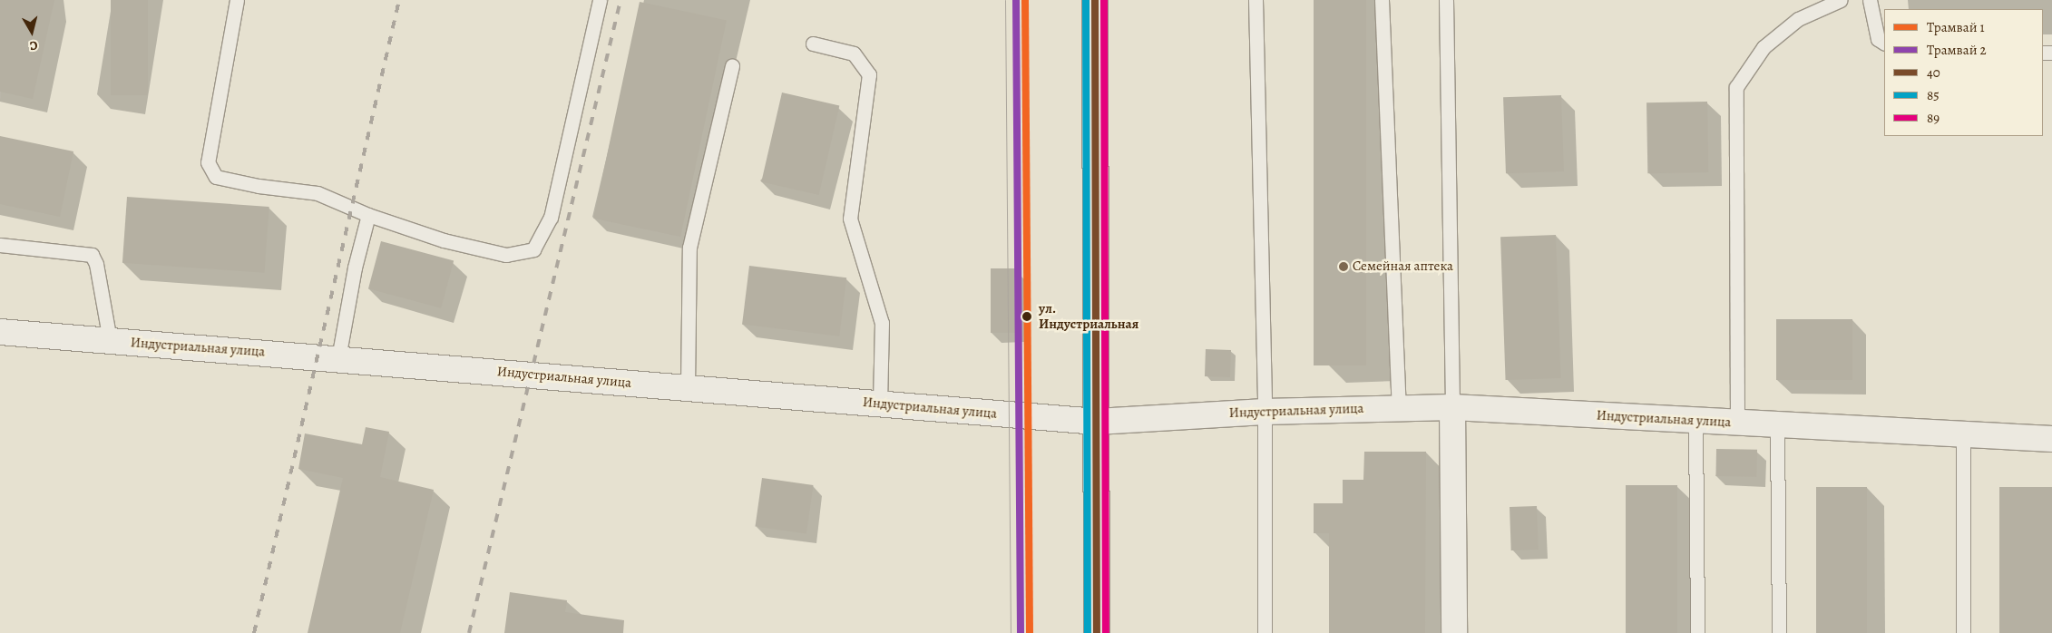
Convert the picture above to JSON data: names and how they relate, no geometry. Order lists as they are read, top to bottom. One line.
{"streets":{"street":["Индустриальная улица"]},"places":["Семейная аптека","ул. Индустриальная"],"lines":["tram line 1","tram line 2","transit line 40","transit line 85","transit line 89"],"legend":["Трамвай 1","Трамвай 2","40","85","89"],"north":"bottom"}
